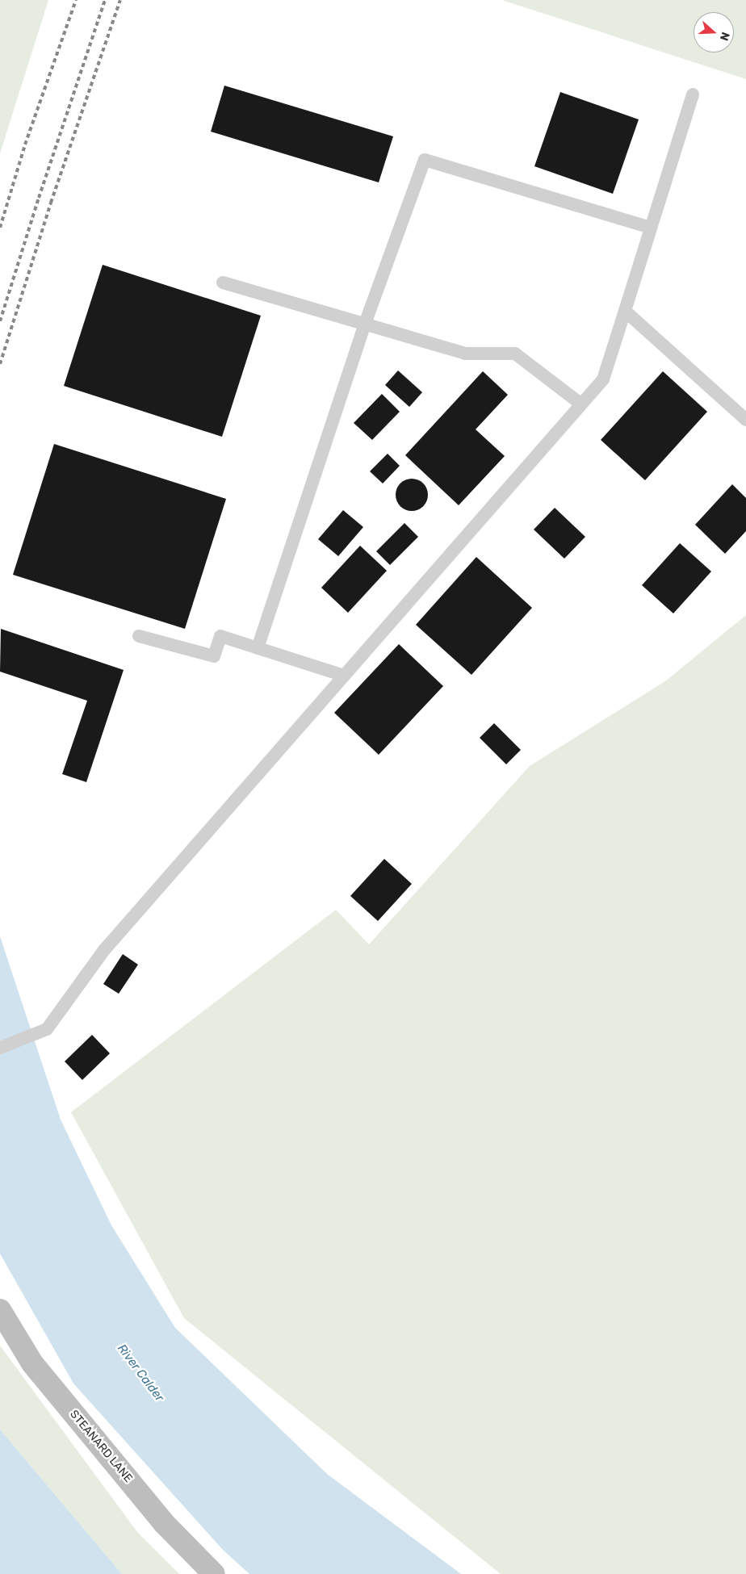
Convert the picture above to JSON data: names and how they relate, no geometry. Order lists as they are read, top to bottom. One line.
{"streets":{"street":["STEANARD LANE"]},"water":["River Calder"],"north":"right"}
